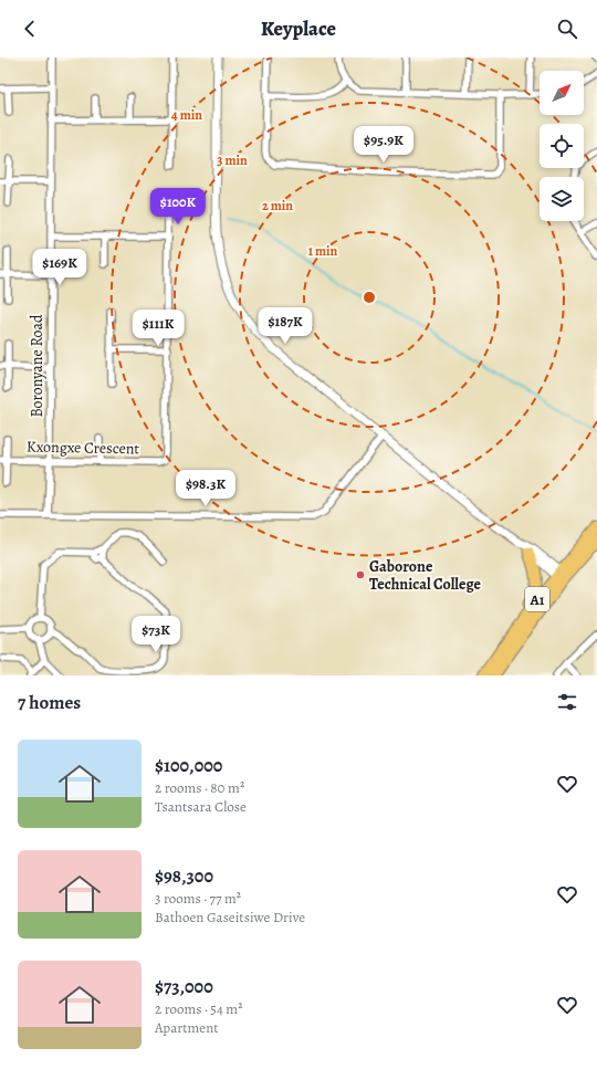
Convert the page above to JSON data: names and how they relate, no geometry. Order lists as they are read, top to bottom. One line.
{"streets":{"highway":["A1"],"street":["Boronyane Road","Kxongxe Crescent"]},"crossings":[["Boronyane Road","Kxongxe Crescent"]],"places":["Gaborone Technical College"],"north":"top right","page":{"header":"Keyplace","price":["$95.9K","$100K","$169K","$187K","$111K","$98.3K","$73K"],"heading":"7 homes","list":[{"name":"$100,000","note":"2 rooms · 80 m² · Tsantsara Close"},{"name":"$98,300","note":"3 rooms · 77 m² · Bathoen Gaseitsiwe Drive"},{"name":"$73,000","note":"2 rooms · 54 m² · Apartment"}]},"rings":["4 min","3 min","2 min","1 min"]}
